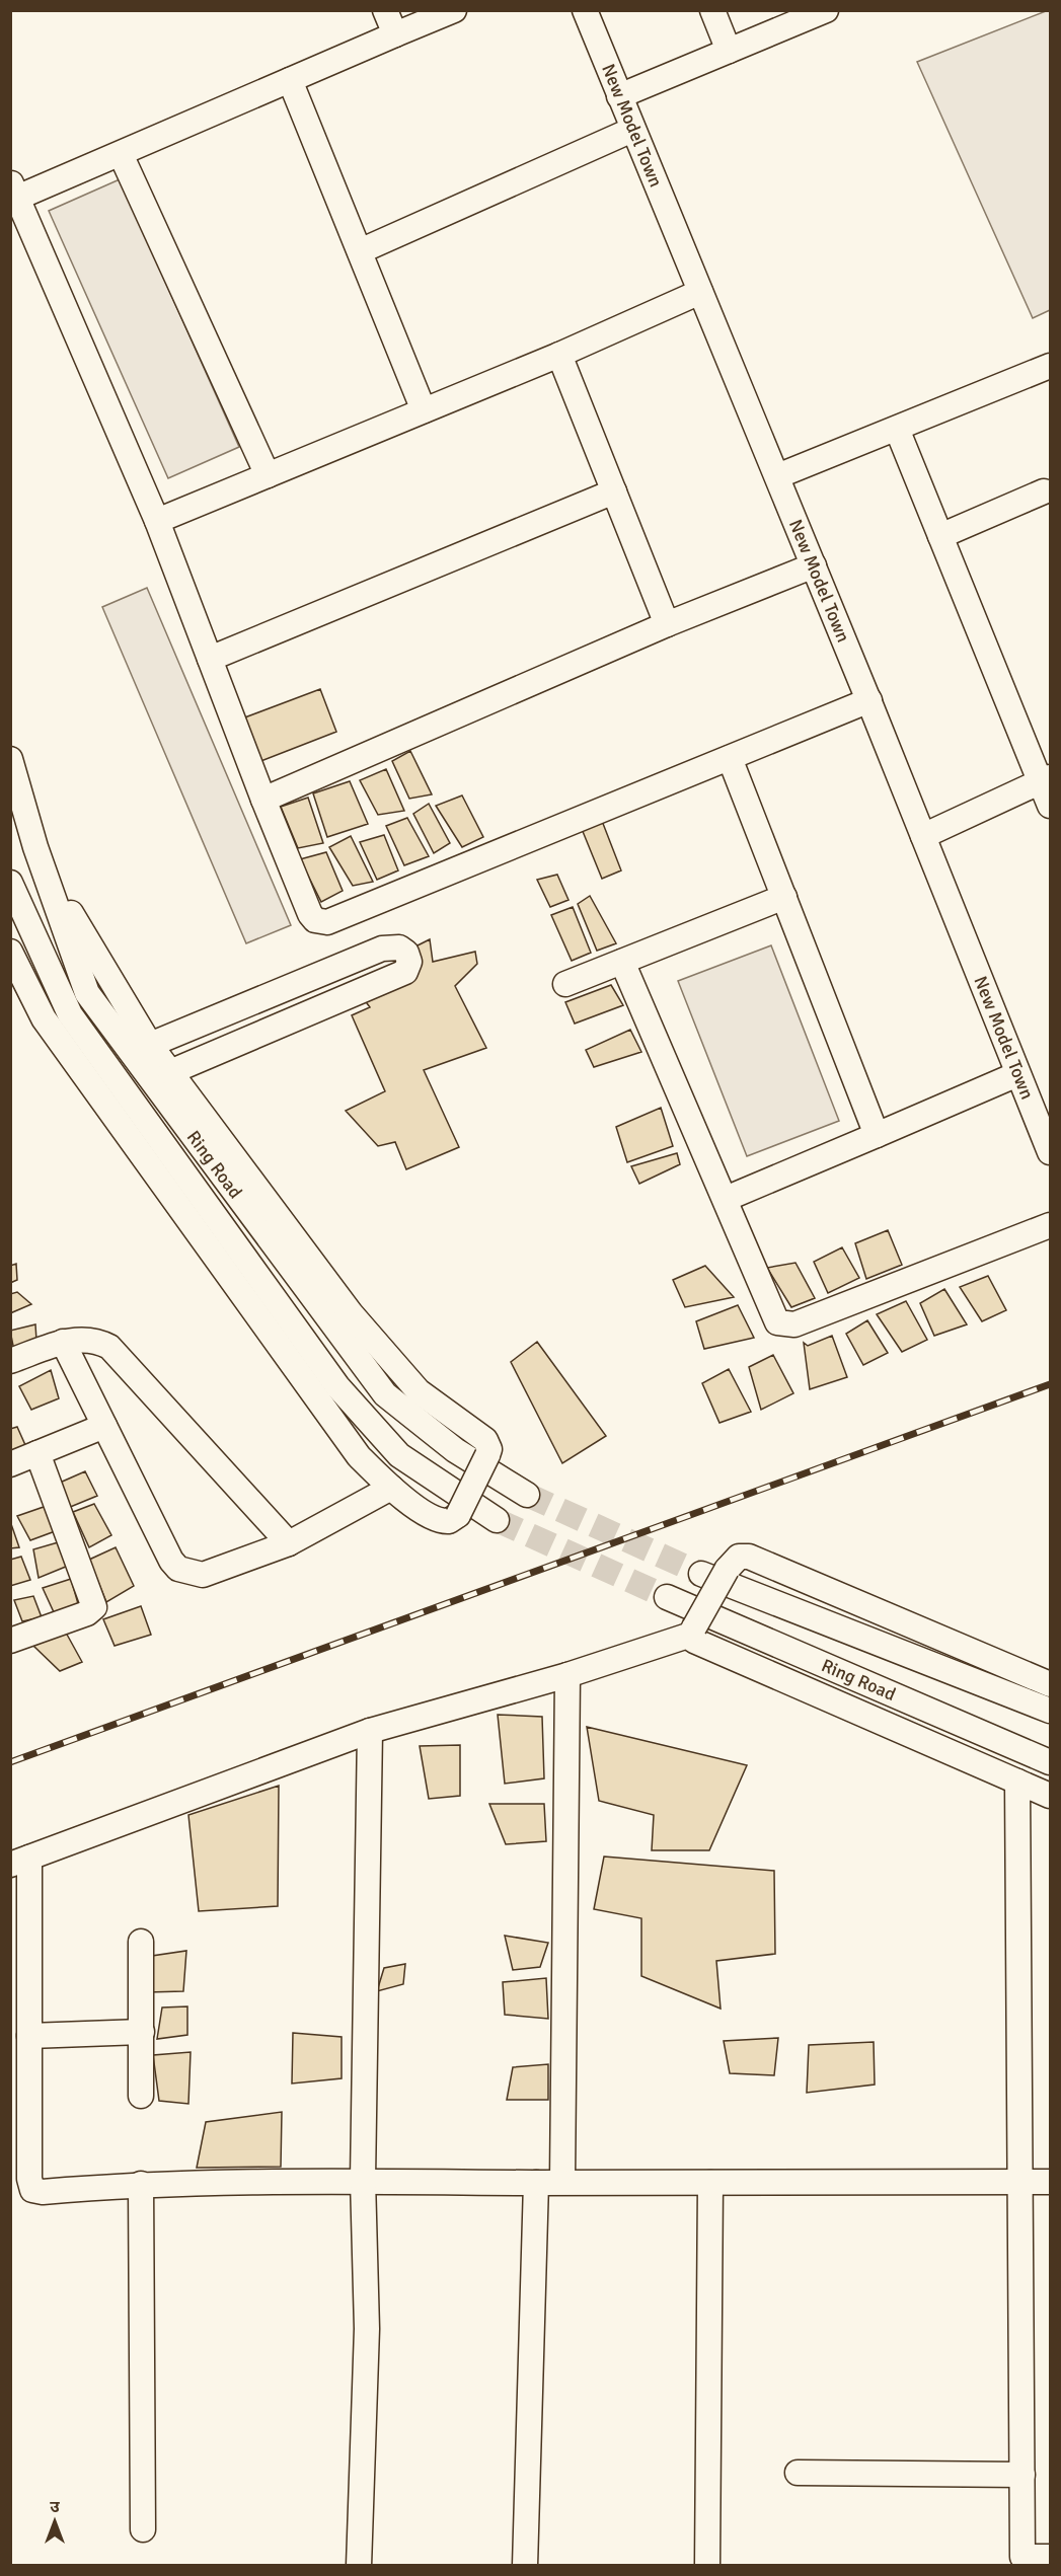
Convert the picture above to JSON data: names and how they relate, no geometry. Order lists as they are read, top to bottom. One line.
{"streets":{"street":["New Model Town","Ring Road"]},"north":"top"}
